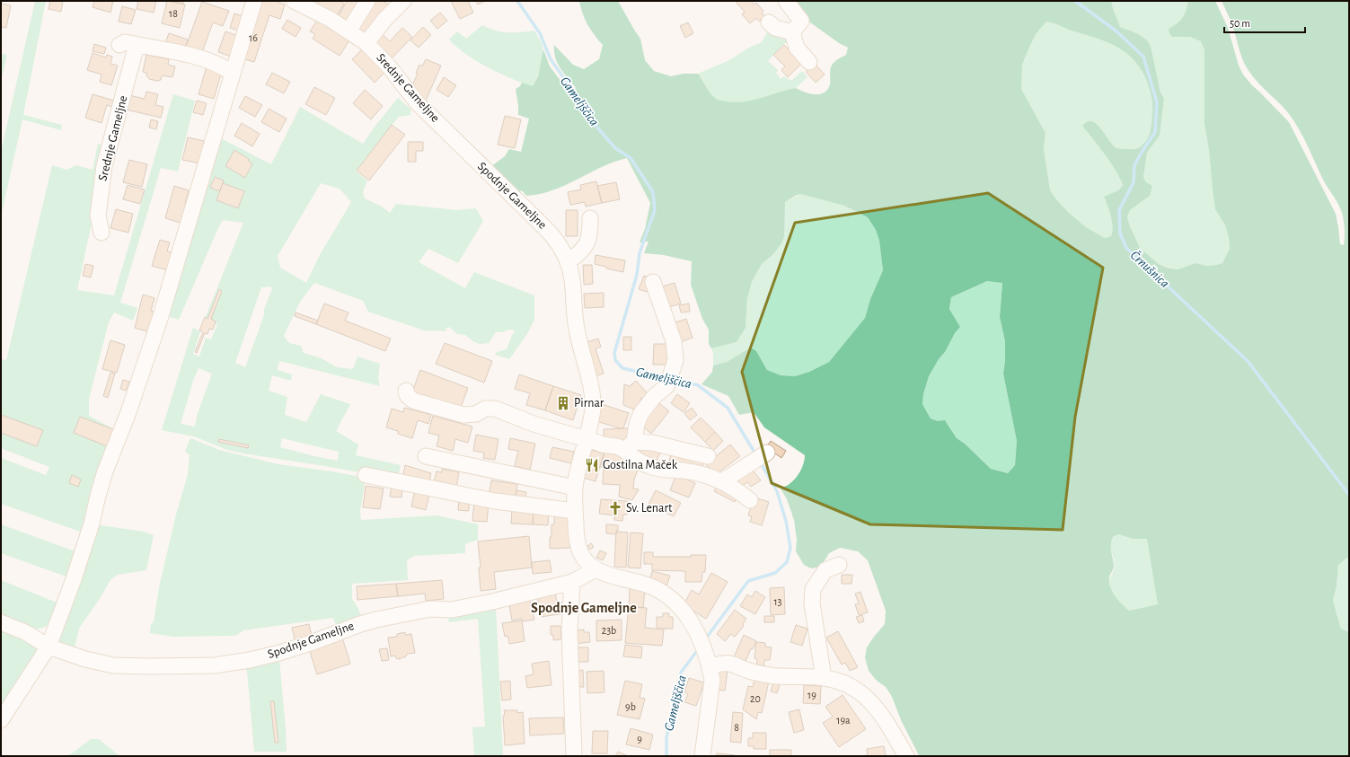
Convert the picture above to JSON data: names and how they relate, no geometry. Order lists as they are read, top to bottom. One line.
{"streets":{"street":["Srednje Gameljne","Spodnje Gameljne"]},"crossings":[["Srednje Gameljne","Spodnje Gameljne"]],"districts":["Spodnje Gameljne"],"water":["Gameljščica","Črnušnica"],"places":{"building":["Pirnar"],"restaurant":["Gostilna Maček"],"church":["Sv. Lenart"]},"house_numbers":["18","16","13","23b","19","20","9b","19a","8","9"],"scale_bar":"50 m"}
